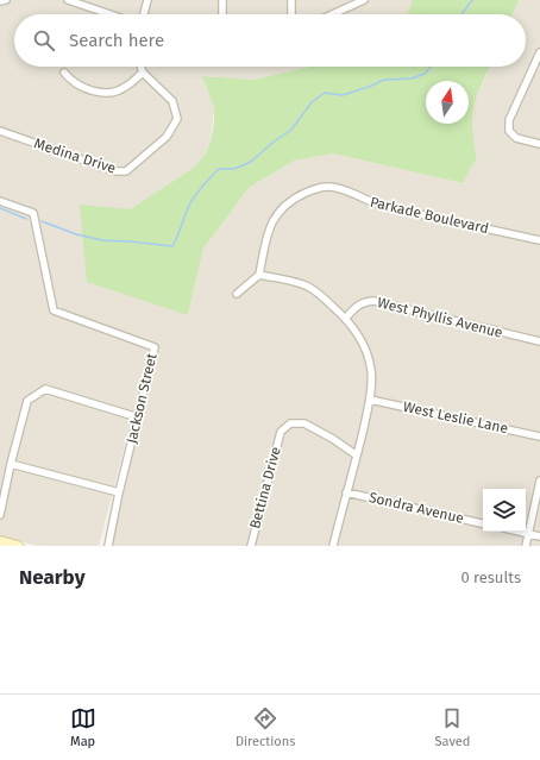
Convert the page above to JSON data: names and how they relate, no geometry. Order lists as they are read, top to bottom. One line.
{"streets":{"street":["Medina Drive","Parkade Boulevard","West Phyllis Avenue","Jackson Street","West Leslie Lane","Bettina Drive","Sondra Avenue"]},"north":"top","page":{"search":"Search here","heading":["Nearby","0 results"],"nav":["Map","Directions","Saved"]}}
